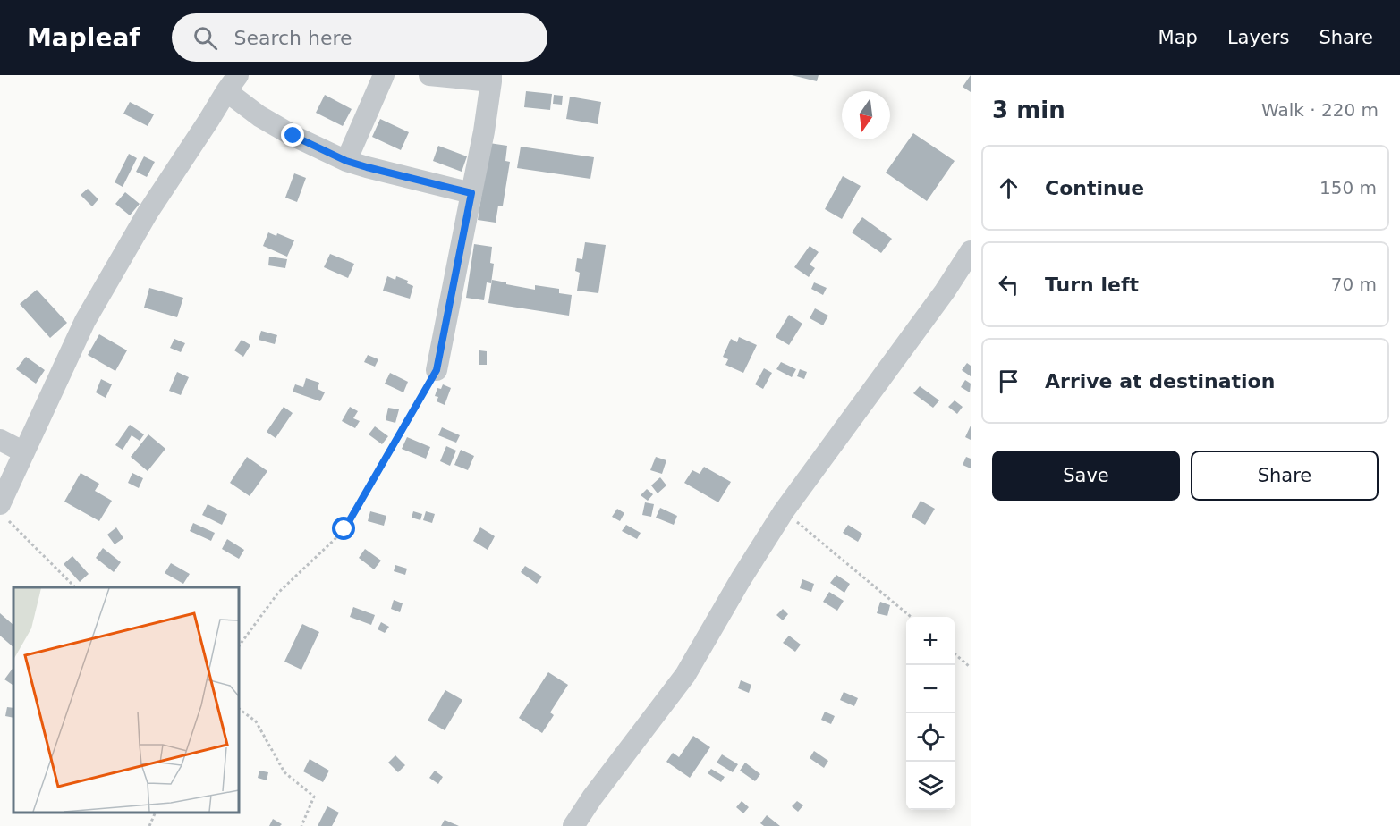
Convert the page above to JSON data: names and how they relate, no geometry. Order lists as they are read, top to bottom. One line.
{"north":"bottom","page":{"header":"Mapleaf","search":"Search here","nav":["Map","Layers","Share"],"heading":["3 min","Walk · 220 m"],"list":[["Continue","150 m"],["Turn left","70 m"],"Arrive at destination"],"buttons":["Save","Share"],"map_buttons":["+","−"]}}
